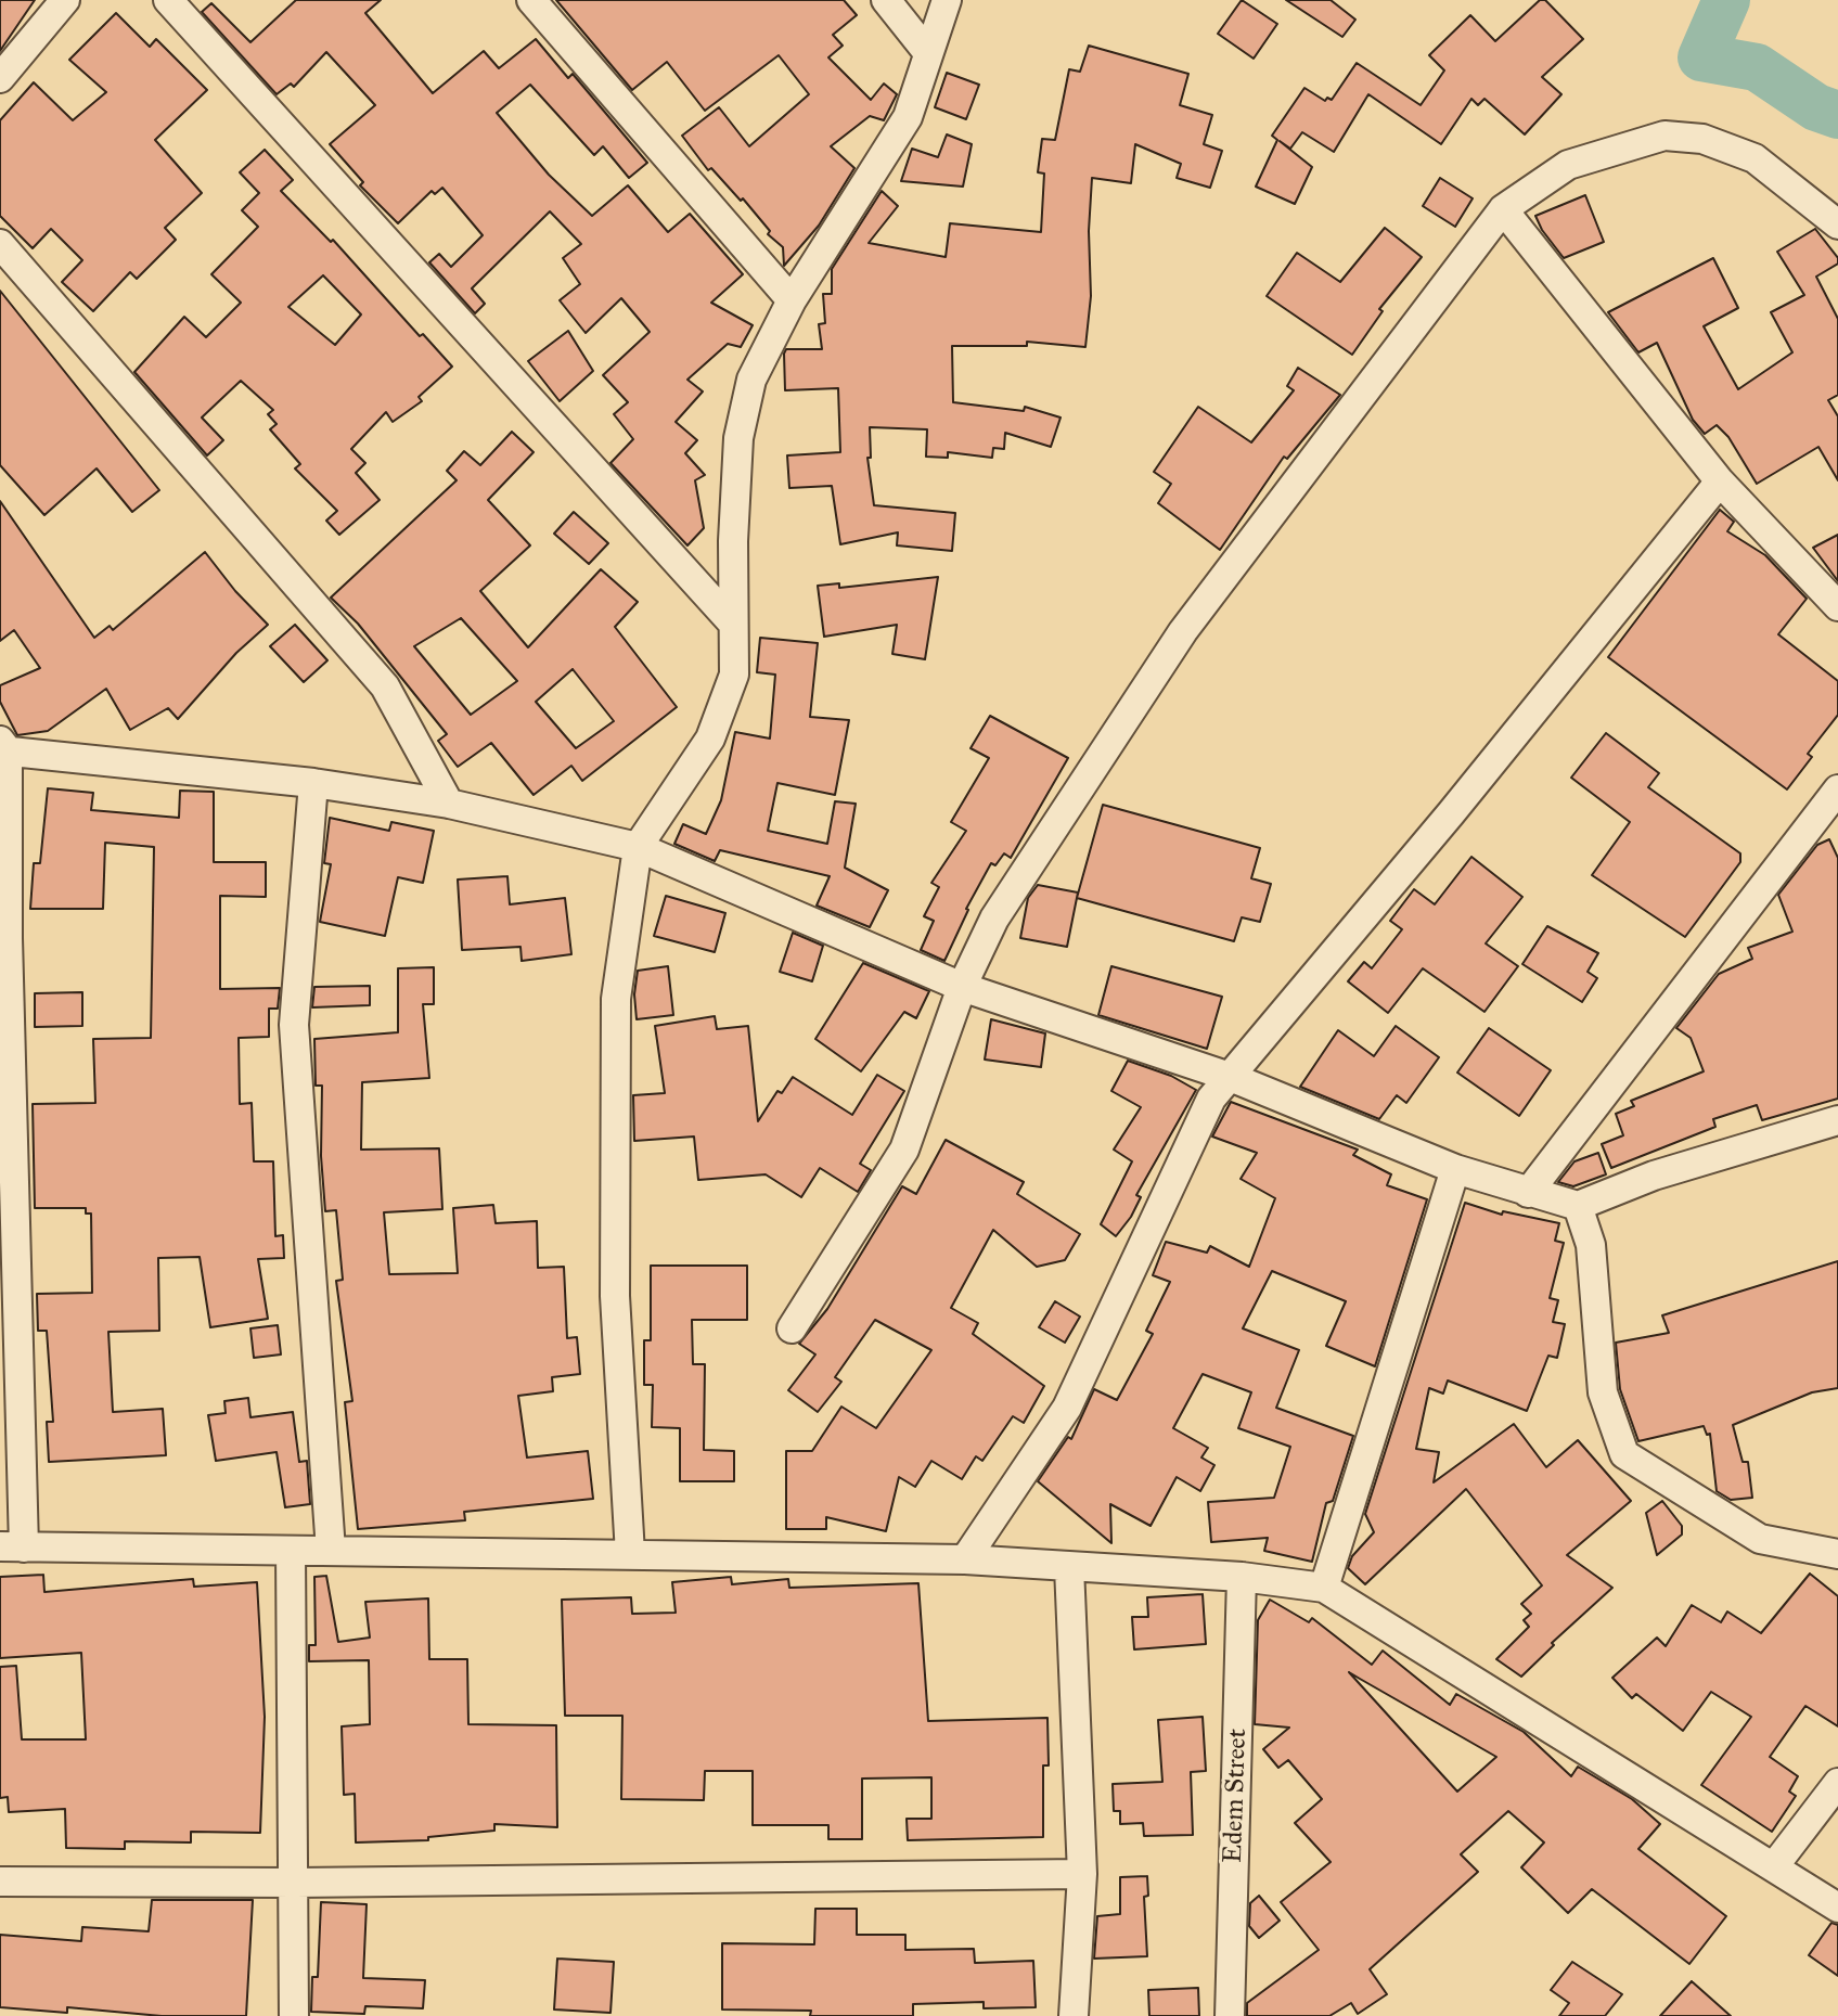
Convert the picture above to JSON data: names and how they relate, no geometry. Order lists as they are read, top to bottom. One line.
{"streets":{"street":["Edem Street"]}}
